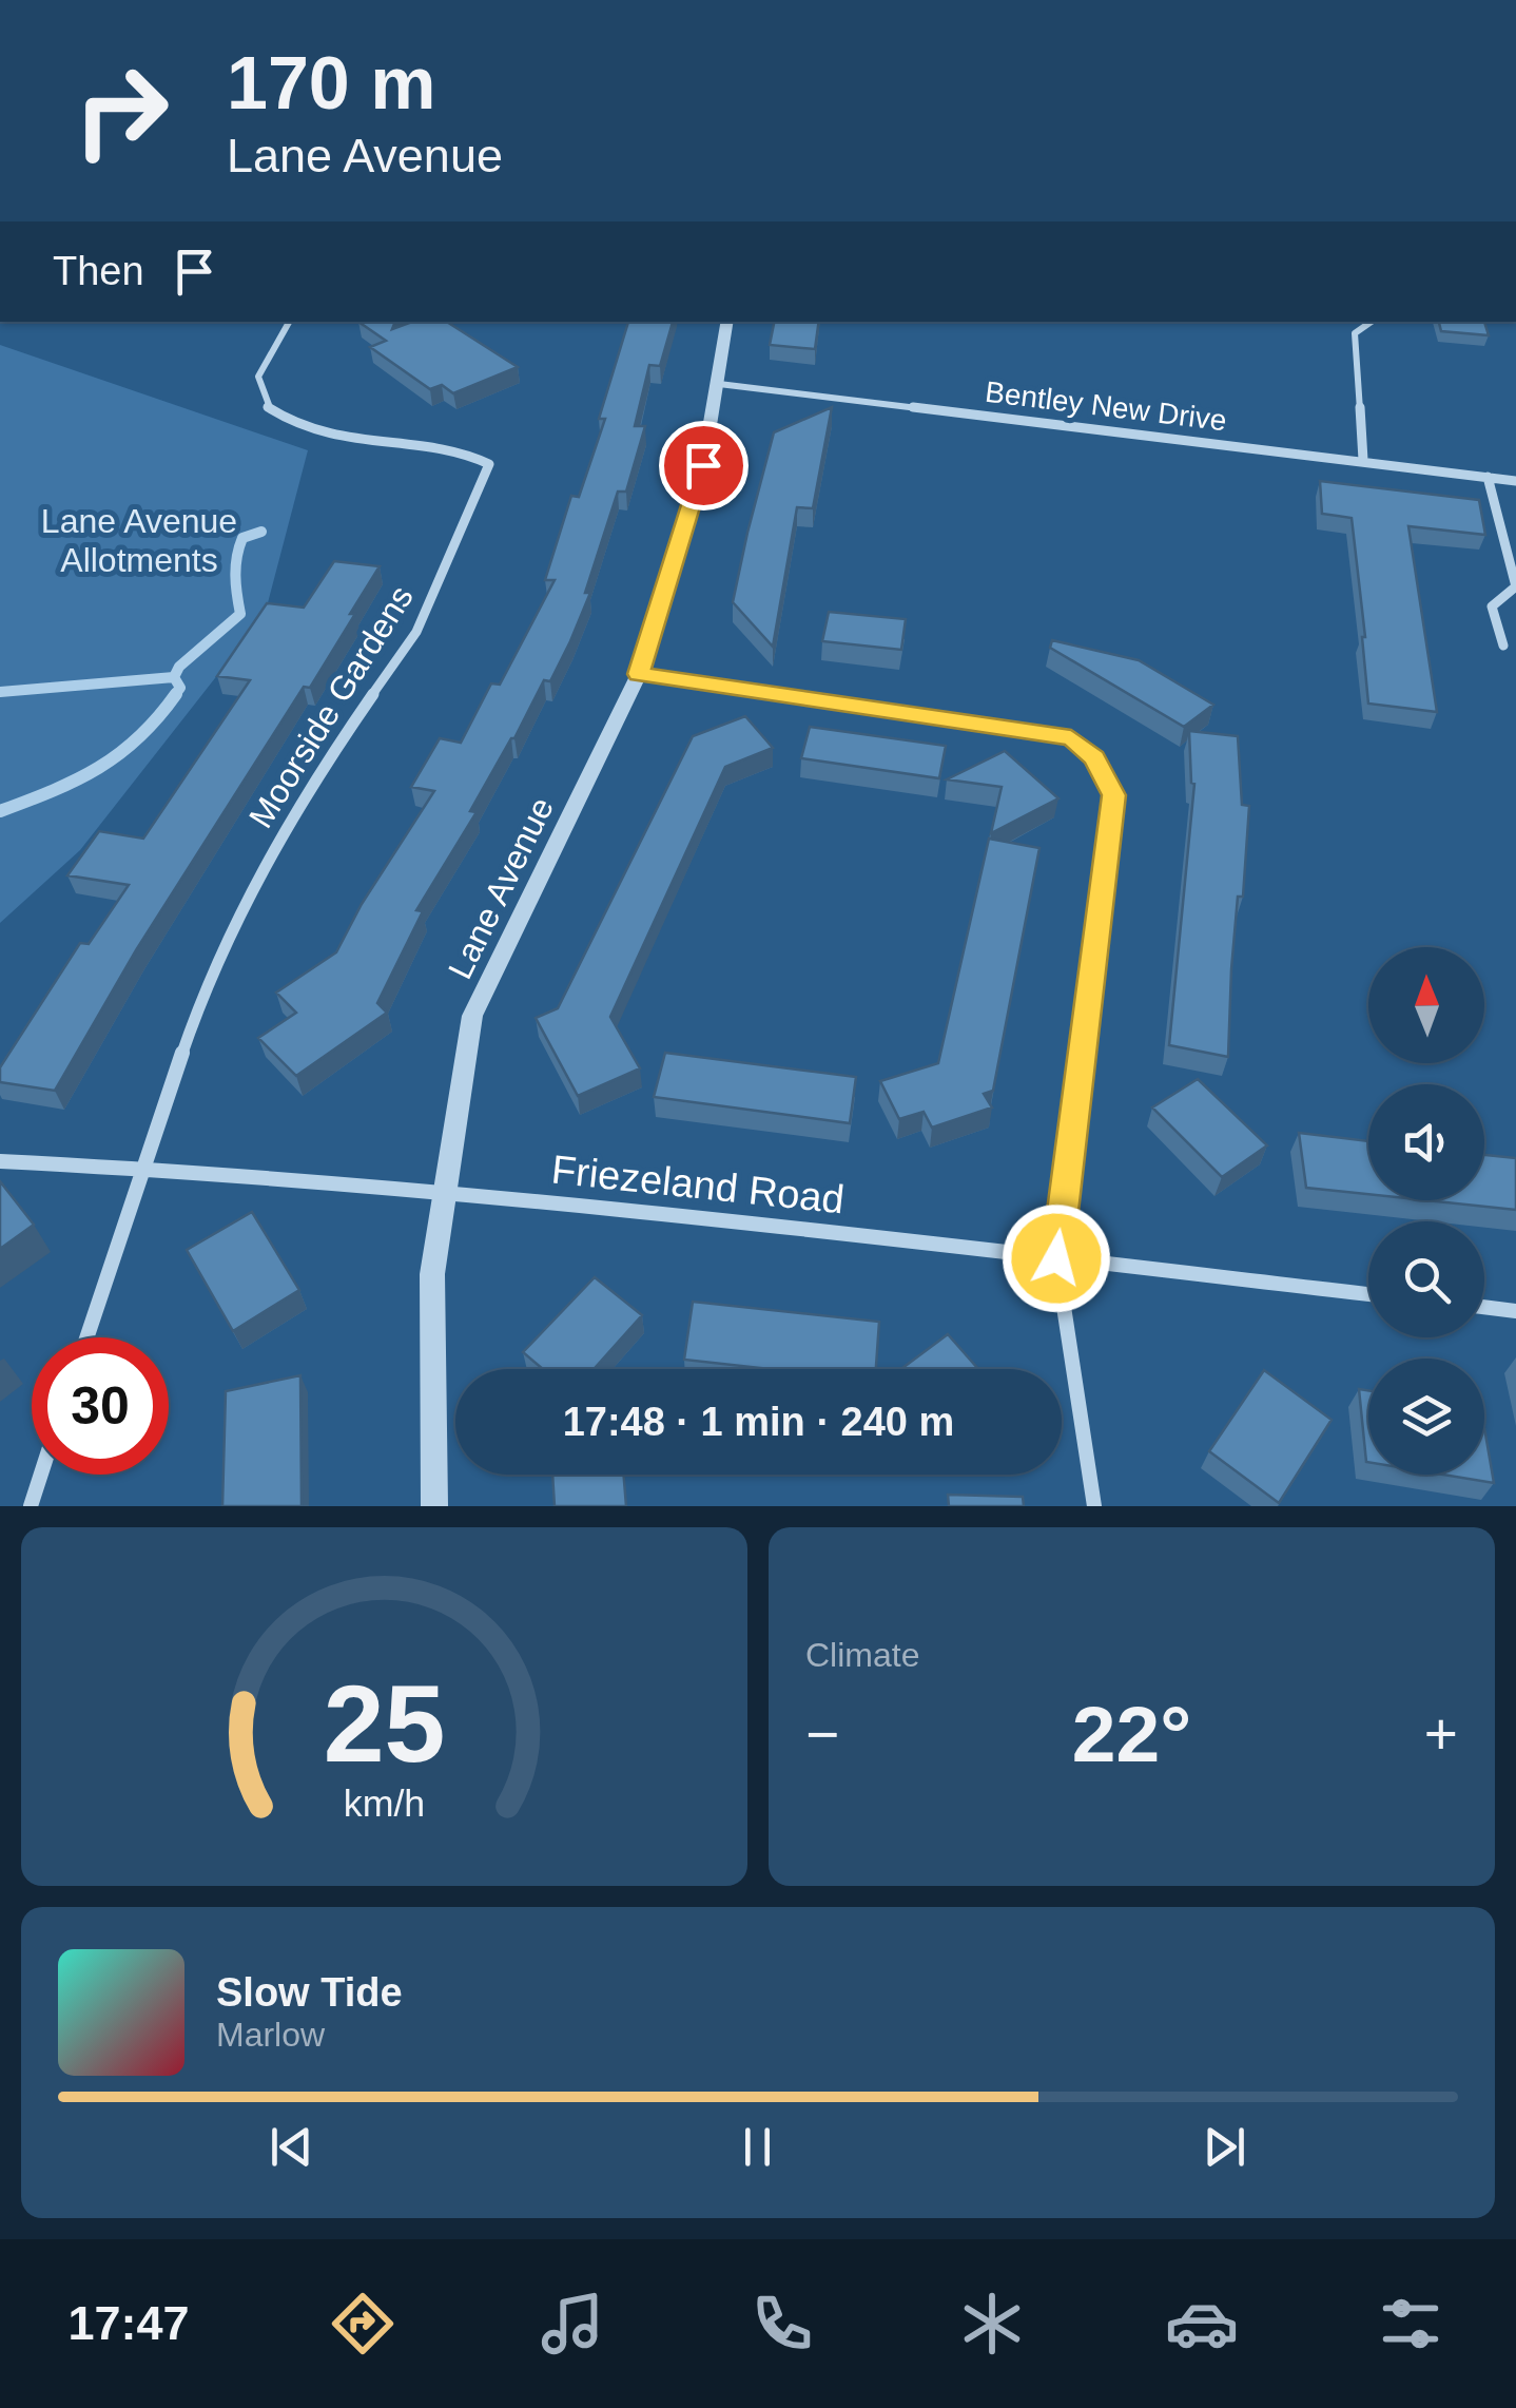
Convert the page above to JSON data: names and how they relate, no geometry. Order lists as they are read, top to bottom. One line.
{"streets":{"street":["Bentley New Drive","Moorside Gardens","Lane Avenue","Friezeland Road"]},"crossings":[["Bentley New Drive","Lane Avenue"],["Moorside Gardens","Friezeland Road"],["Lane Avenue","Friezeland Road"]],"parks":["Lane Avenue Allotments"],"north":"top","page":{"turn":["170 m","Lane Avenue"],"then":"Then","limit":"30","trip":"17:48 · 1 min · 240 m","tile":"Climate","heat":["−","22°","+"],"song":["Slow Tide","Marlow"],"tabs":"17:47","gauge":["25","km/h"]}}
